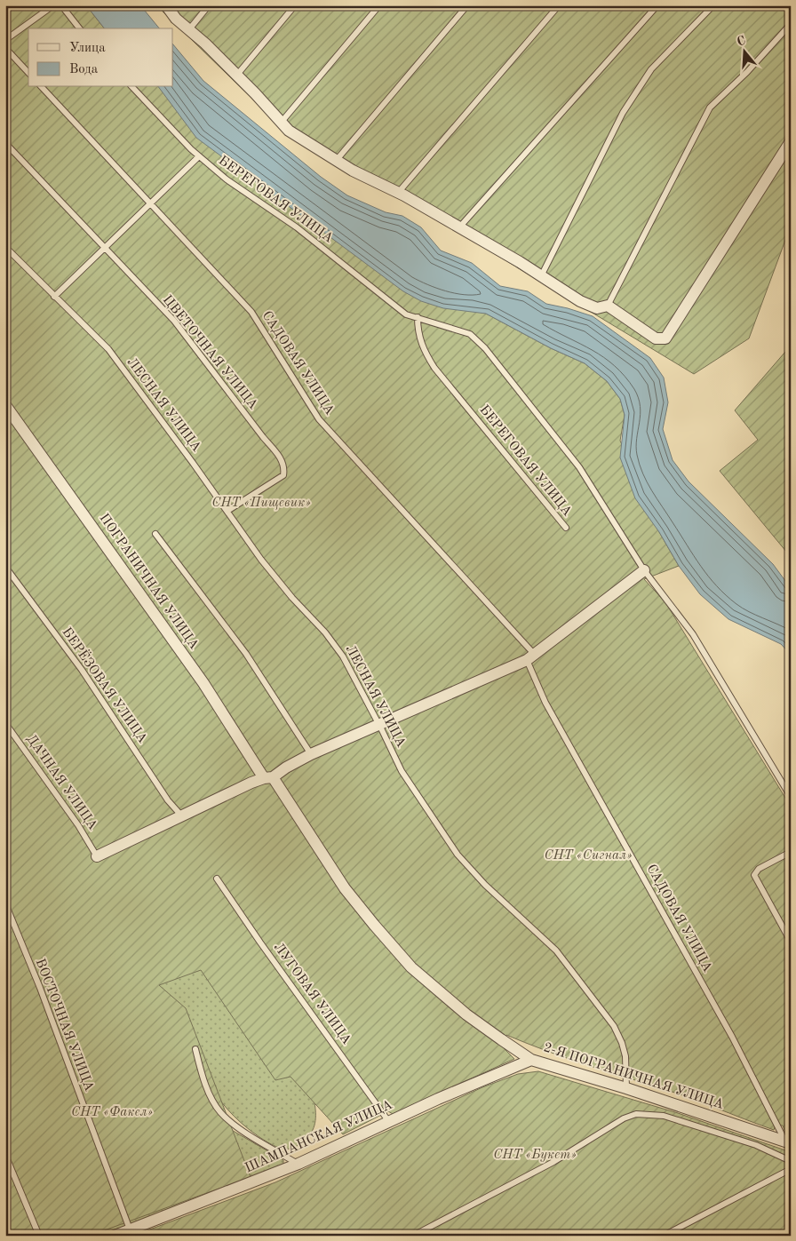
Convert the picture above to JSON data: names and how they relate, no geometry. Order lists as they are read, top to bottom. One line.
{"streets":{"street":["ПОГРАНИЧНАЯ УЛИЦА","2-Я ПОГРАНИЧНАЯ УЛИЦА","ШАМПАНСКАЯ УЛИЦА"],"lane":["БЕРЕГОВАЯ УЛИЦА","ЦВЕТОЧНАЯ УЛИЦА","САДОВАЯ УЛИЦА","ЛЕСНАЯ УЛИЦА","БЕРЁЗОВАЯ УЛИЦА","ДАЧНАЯ УЛИЦА","ЛУГОВАЯ УЛИЦА","ВОСТОЧНАЯ УЛИЦА"]},"crossings":[["ЦВЕТОЧНАЯ УЛИЦА","ЛЕСНАЯ УЛИЦА"],["САДОВАЯ УЛИЦА","2-Я ПОГРАНИЧНАЯ УЛИЦА"],["ЛЕСНАЯ УЛИЦА","2-Я ПОГРАНИЧНАЯ УЛИЦА"],["ПОГРАНИЧНАЯ УЛИЦА","2-Я ПОГРАНИЧНАЯ УЛИЦА"],["ЛУГОВАЯ УЛИЦА","ШАМПАНСКАЯ УЛИЦА"],["ВОСТОЧНАЯ УЛИЦА","ШАМПАНСКАЯ УЛИЦА"],["2-Я ПОГРАНИЧНАЯ УЛИЦА","ШАМПАНСКАЯ УЛИЦА"]],"parks":["СНТ «Пищевик»","СНТ «Сигнал»","СНТ «Факел»","СНТ «Букет»"],"legend":["Улица","Вода"],"north":"top"}
